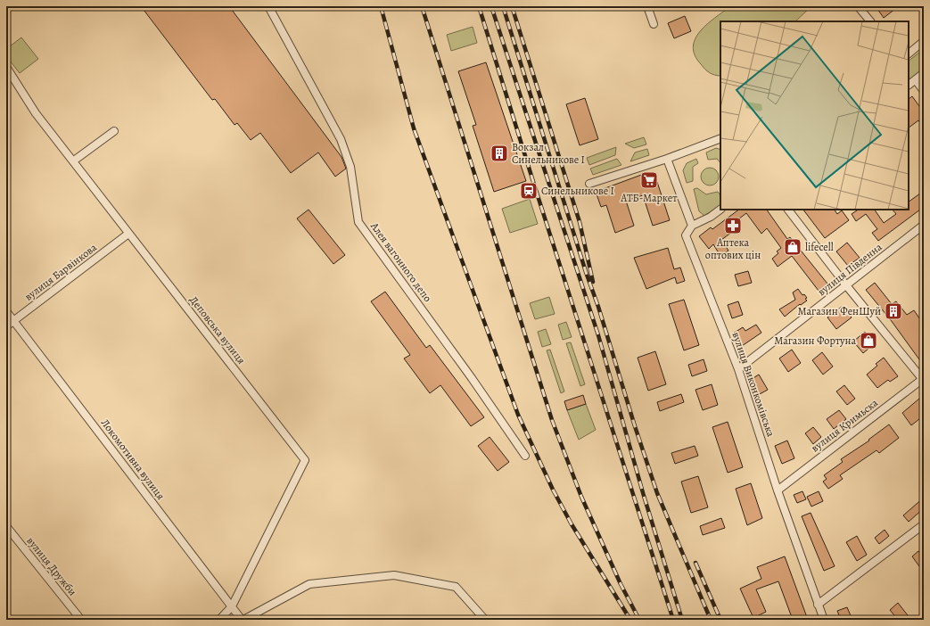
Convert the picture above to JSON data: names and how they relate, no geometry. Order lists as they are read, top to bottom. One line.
{"streets":{"street":["Алея вагонного депо","вулиця Південна","вулиця Барвінкова","Деповська вулиця","вулиця Виконкомівська","вулиця Кримьска","Локомотивна вулиця","вулиця Дружби"]},"crossings":[["вулиця Південна","вулиця Виконкомівська"],["вулиця Барвінкова","Деповська вулиця"],["вулиця Барвінкова","Локомотивна вулиця"],["Деповська вулиця","Локомотивна вулиця"],["вулиця Виконкомівська","вулиця Кримьска"]],"places":{"building":["Вокзал Синельникове І","Магазин ФенШуй"],"supermarket":["АТБ-Маркет"],"station":["Синельникове І"],"pharmacy":["Аптека оптових цін"],"shop":["lifecell","Магазин Фортуна"]}}
